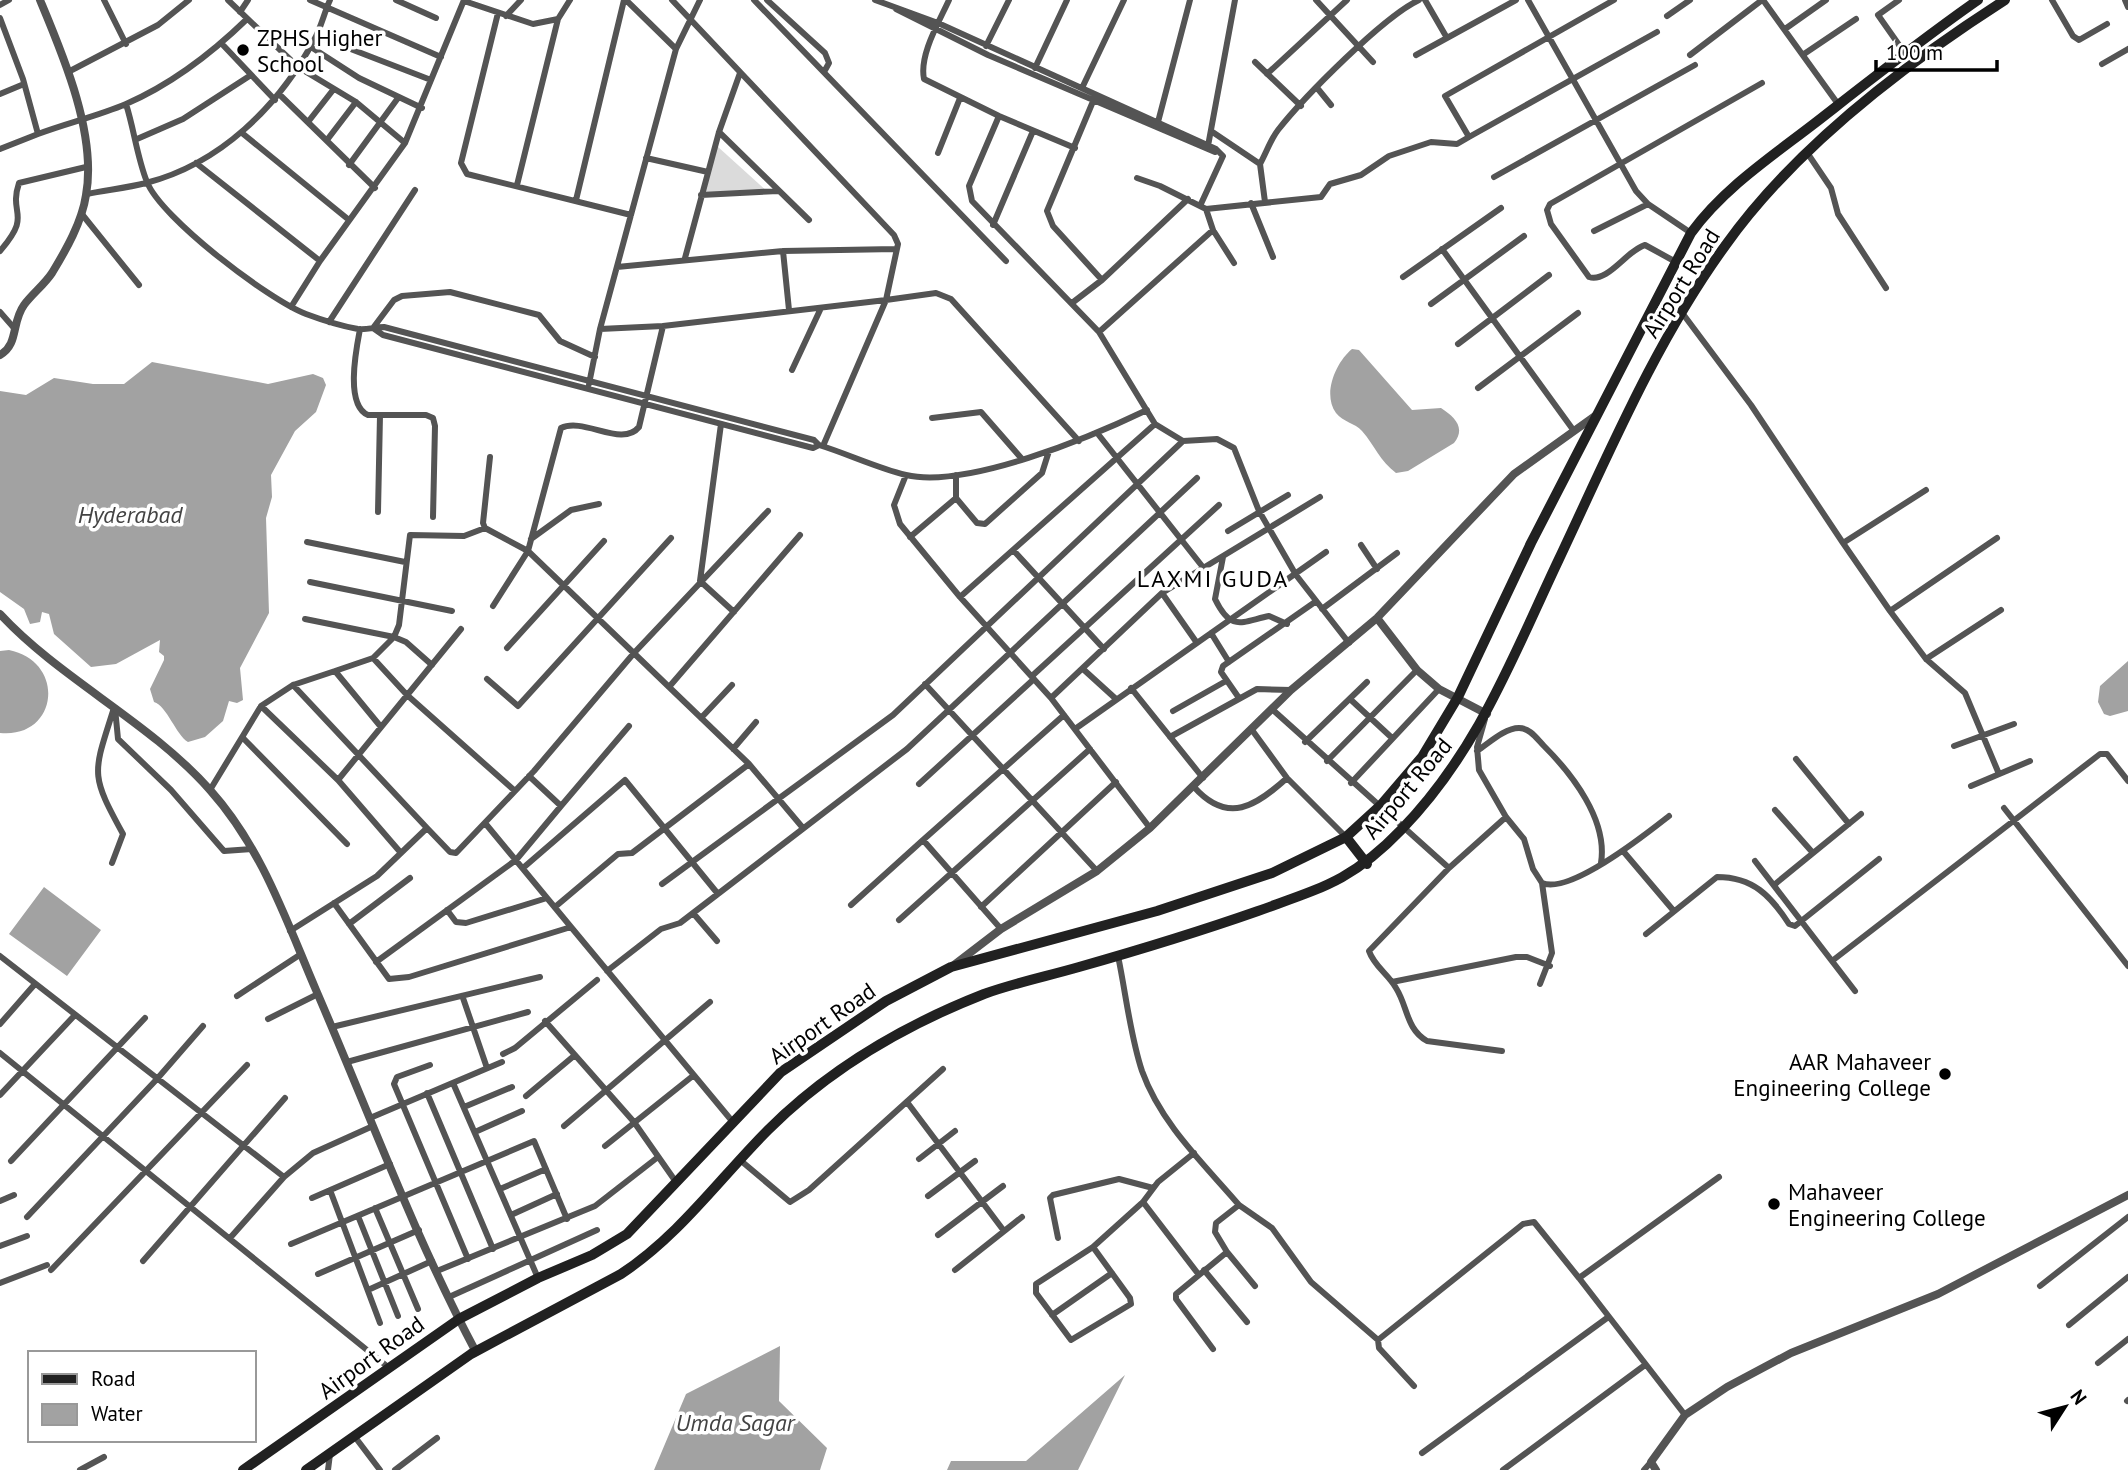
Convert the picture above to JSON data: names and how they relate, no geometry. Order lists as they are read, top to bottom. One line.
{"streets":{"main road":["Airport Road"]},"districts":["LAXMI GUDA"],"water":["Hyderabad","Umda Sagar"],"places":["ZPHS Higher School","AAR Mahaveer Engineering College","Mahaveer Engineering College"],"legend":["Road","Water"],"scale_bar":"100 m","north":"top right"}
